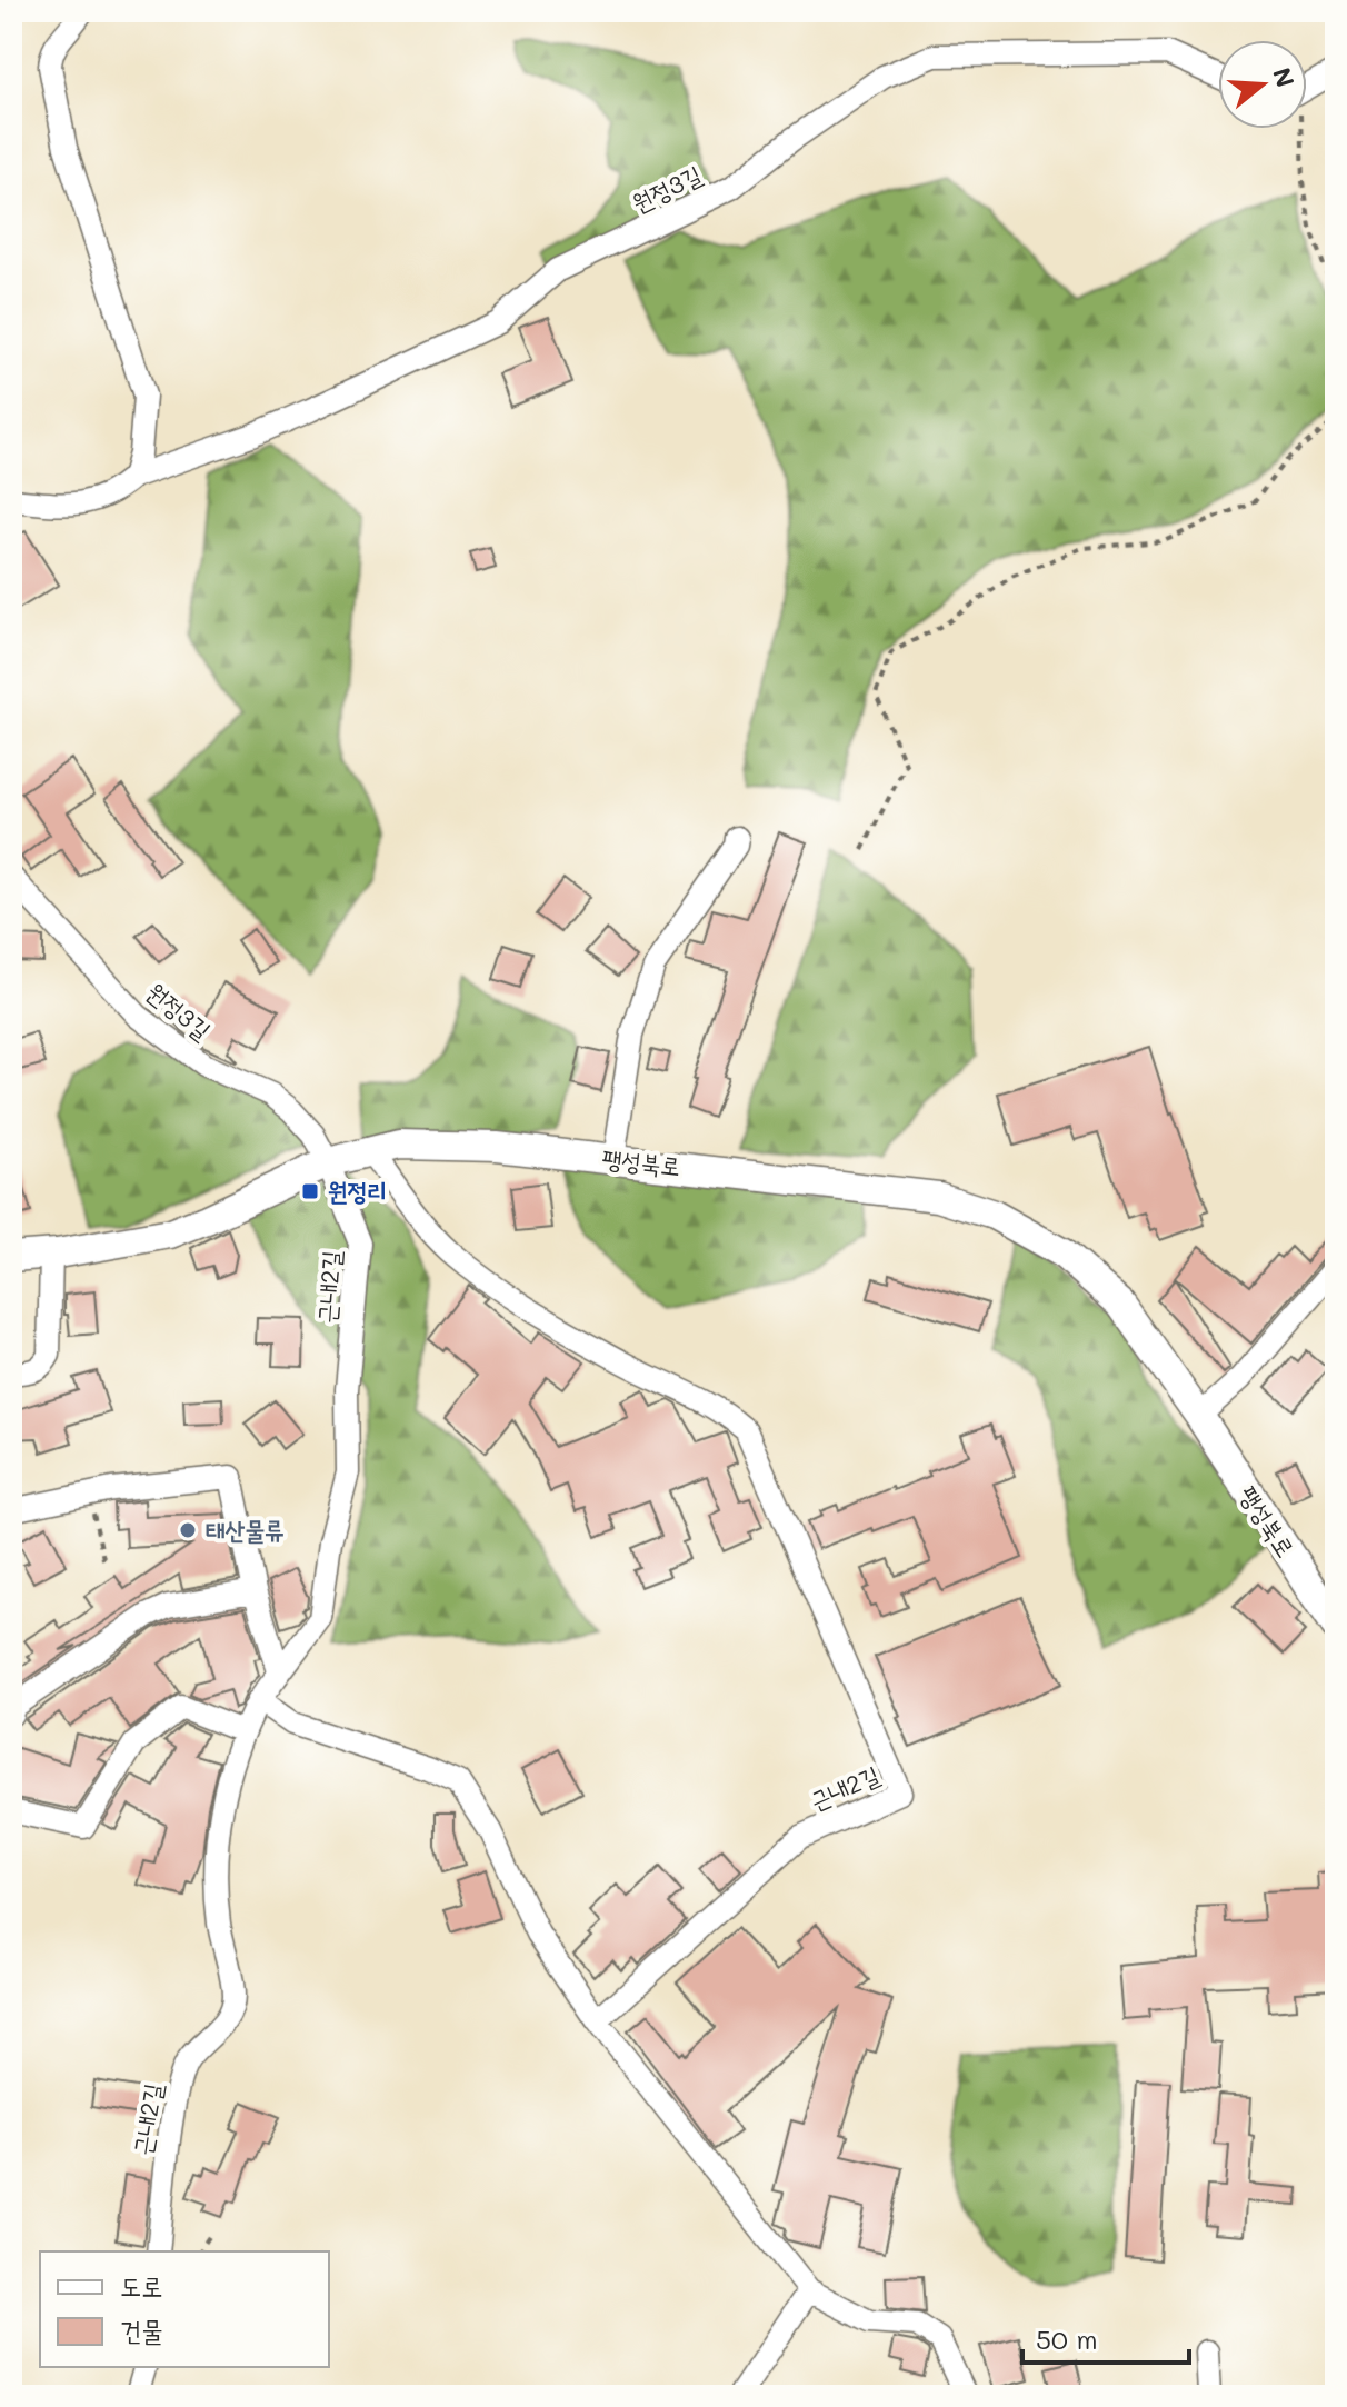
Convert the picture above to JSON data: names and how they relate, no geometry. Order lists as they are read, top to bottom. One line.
{"streets":{"street":["원정3길","팽성북로","근내2길"]},"crossings":[["원정3길","팽성북로"],["원정3길","근내2길"],["팽성북로","근내2길"]],"places":{"transit":["원정리"],"other":["태산물류"]},"legend":["도로","건물"],"scale_bar":"50 m","north":"right"}
